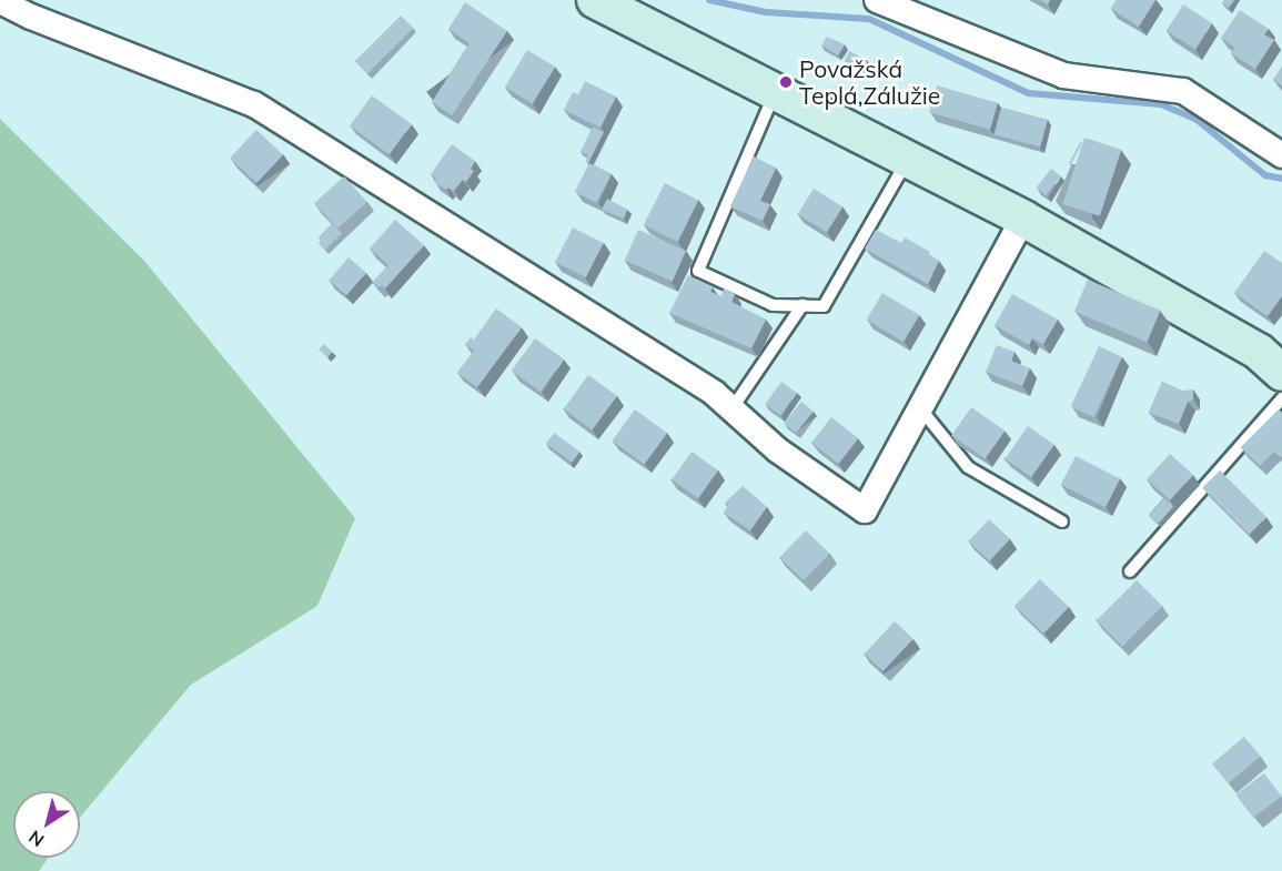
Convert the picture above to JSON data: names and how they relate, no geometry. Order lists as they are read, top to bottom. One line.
{"places":["Považská Teplá,Zálužie"],"north":"bottom left"}
